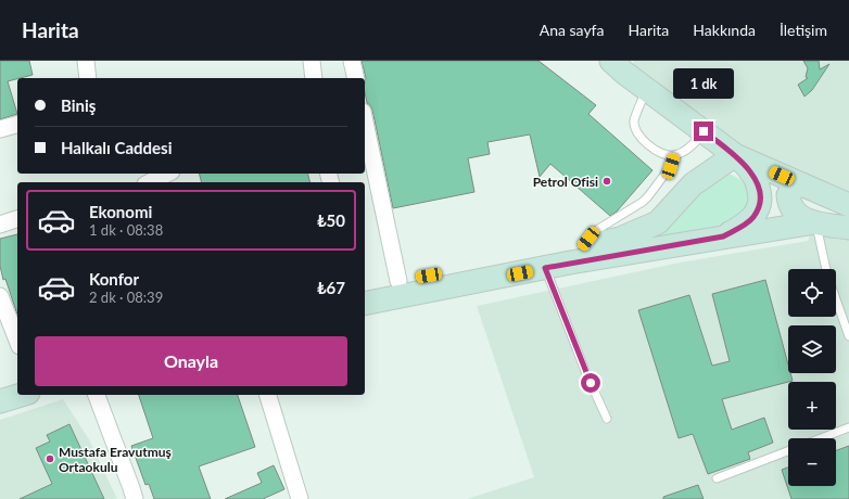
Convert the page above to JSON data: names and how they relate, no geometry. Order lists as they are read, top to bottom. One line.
{"places":["Petrol Ofisi","Mustafa Eravutmuş Ortaokulu"],"page":{"header":"Harita","nav":["Ana sayfa","Harita","Hakkında","İletişim"],"bubble":"1 dk","banner":["Biniş","Halkalı Caddesi"],"list":[{"name":"Ekonomi","note":"1 dk · 08:38","value":"₺50"},{"name":"Konfor","note":"2 dk · 08:39","value":"₺67"}],"map_buttons":["+","−"],"buttons":"Onayla"}}
